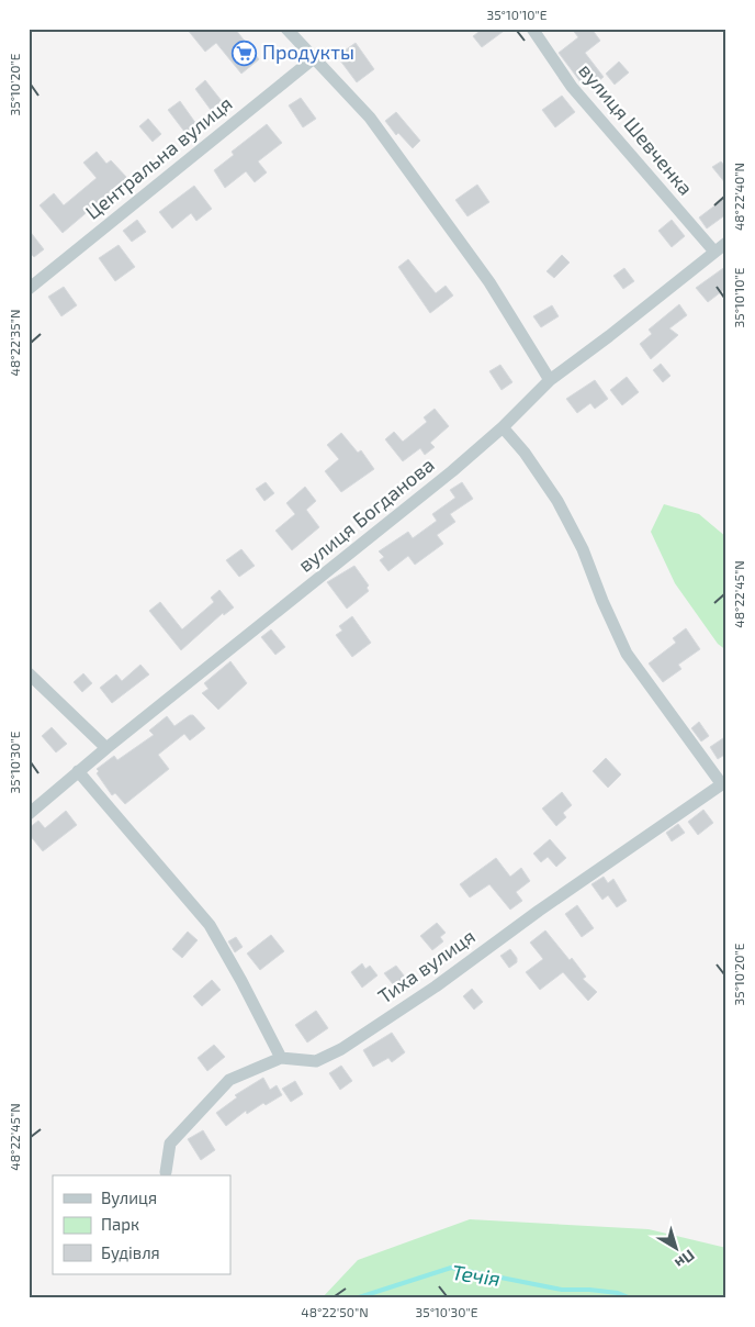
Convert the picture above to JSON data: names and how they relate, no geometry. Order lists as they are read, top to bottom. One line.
{"streets":{"street":["вулиця Шевченка","Центральна вулиця","вулиця Богданова","Тиха вулиця"]},"crossings":[["вулиця Шевченка","вулиця Богданова"]],"water":["Течія"],"places":{"supermarket":["Продукты"]},"legend":["Вулиця","Парк","Будівля"],"north":"bottom right","coordinates":["35°10'10\"E","35°10'20\"E","48°22'40\"N","48°22'35\"N","48°22'45\"N","35°10'30\"E","48°22'50\"N"]}
